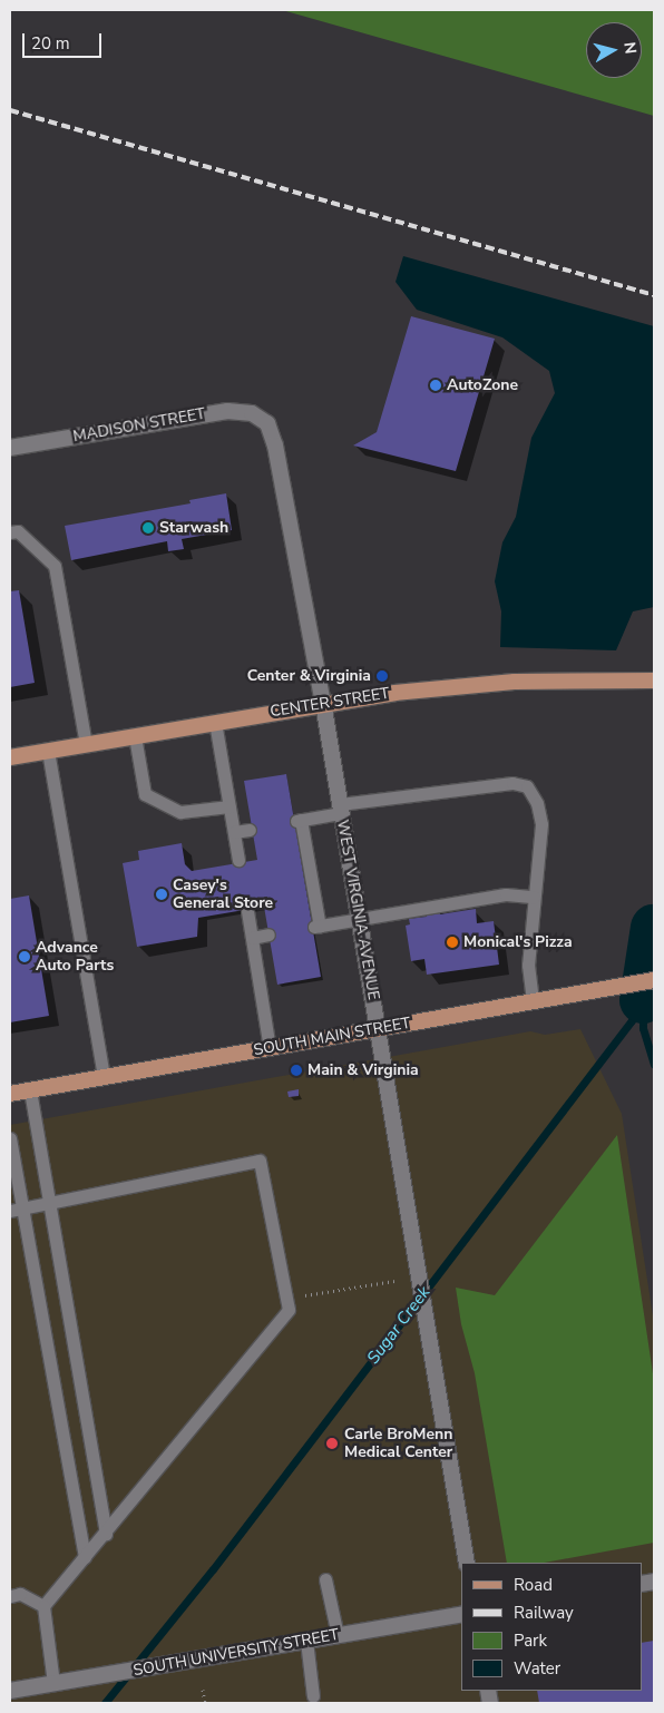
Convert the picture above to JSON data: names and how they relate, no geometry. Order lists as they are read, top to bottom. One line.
{"streets":{"main road":["CENTER STREET","SOUTH MAIN STREET"],"street":["MADISON STREET","WEST VIRGINIA AVENUE","SOUTH UNIVERSITY STREET"]},"crossings":[["MADISON STREET","WEST VIRGINIA AVENUE"],["CENTER STREET","WEST VIRGINIA AVENUE"],["WEST VIRGINIA AVENUE","SOUTH MAIN STREET"]],"water":["Sugar Creek"],"places":["AutoZone","Starwash","Center & Virginia","Casey's General Store","Monical's Pizza","Advance Auto Parts","Main & Virginia","Carle BroMenn Medical Center"],"legend":["Road","Railway","Park","Water"],"scale_bar":"20 m","north":"right"}
